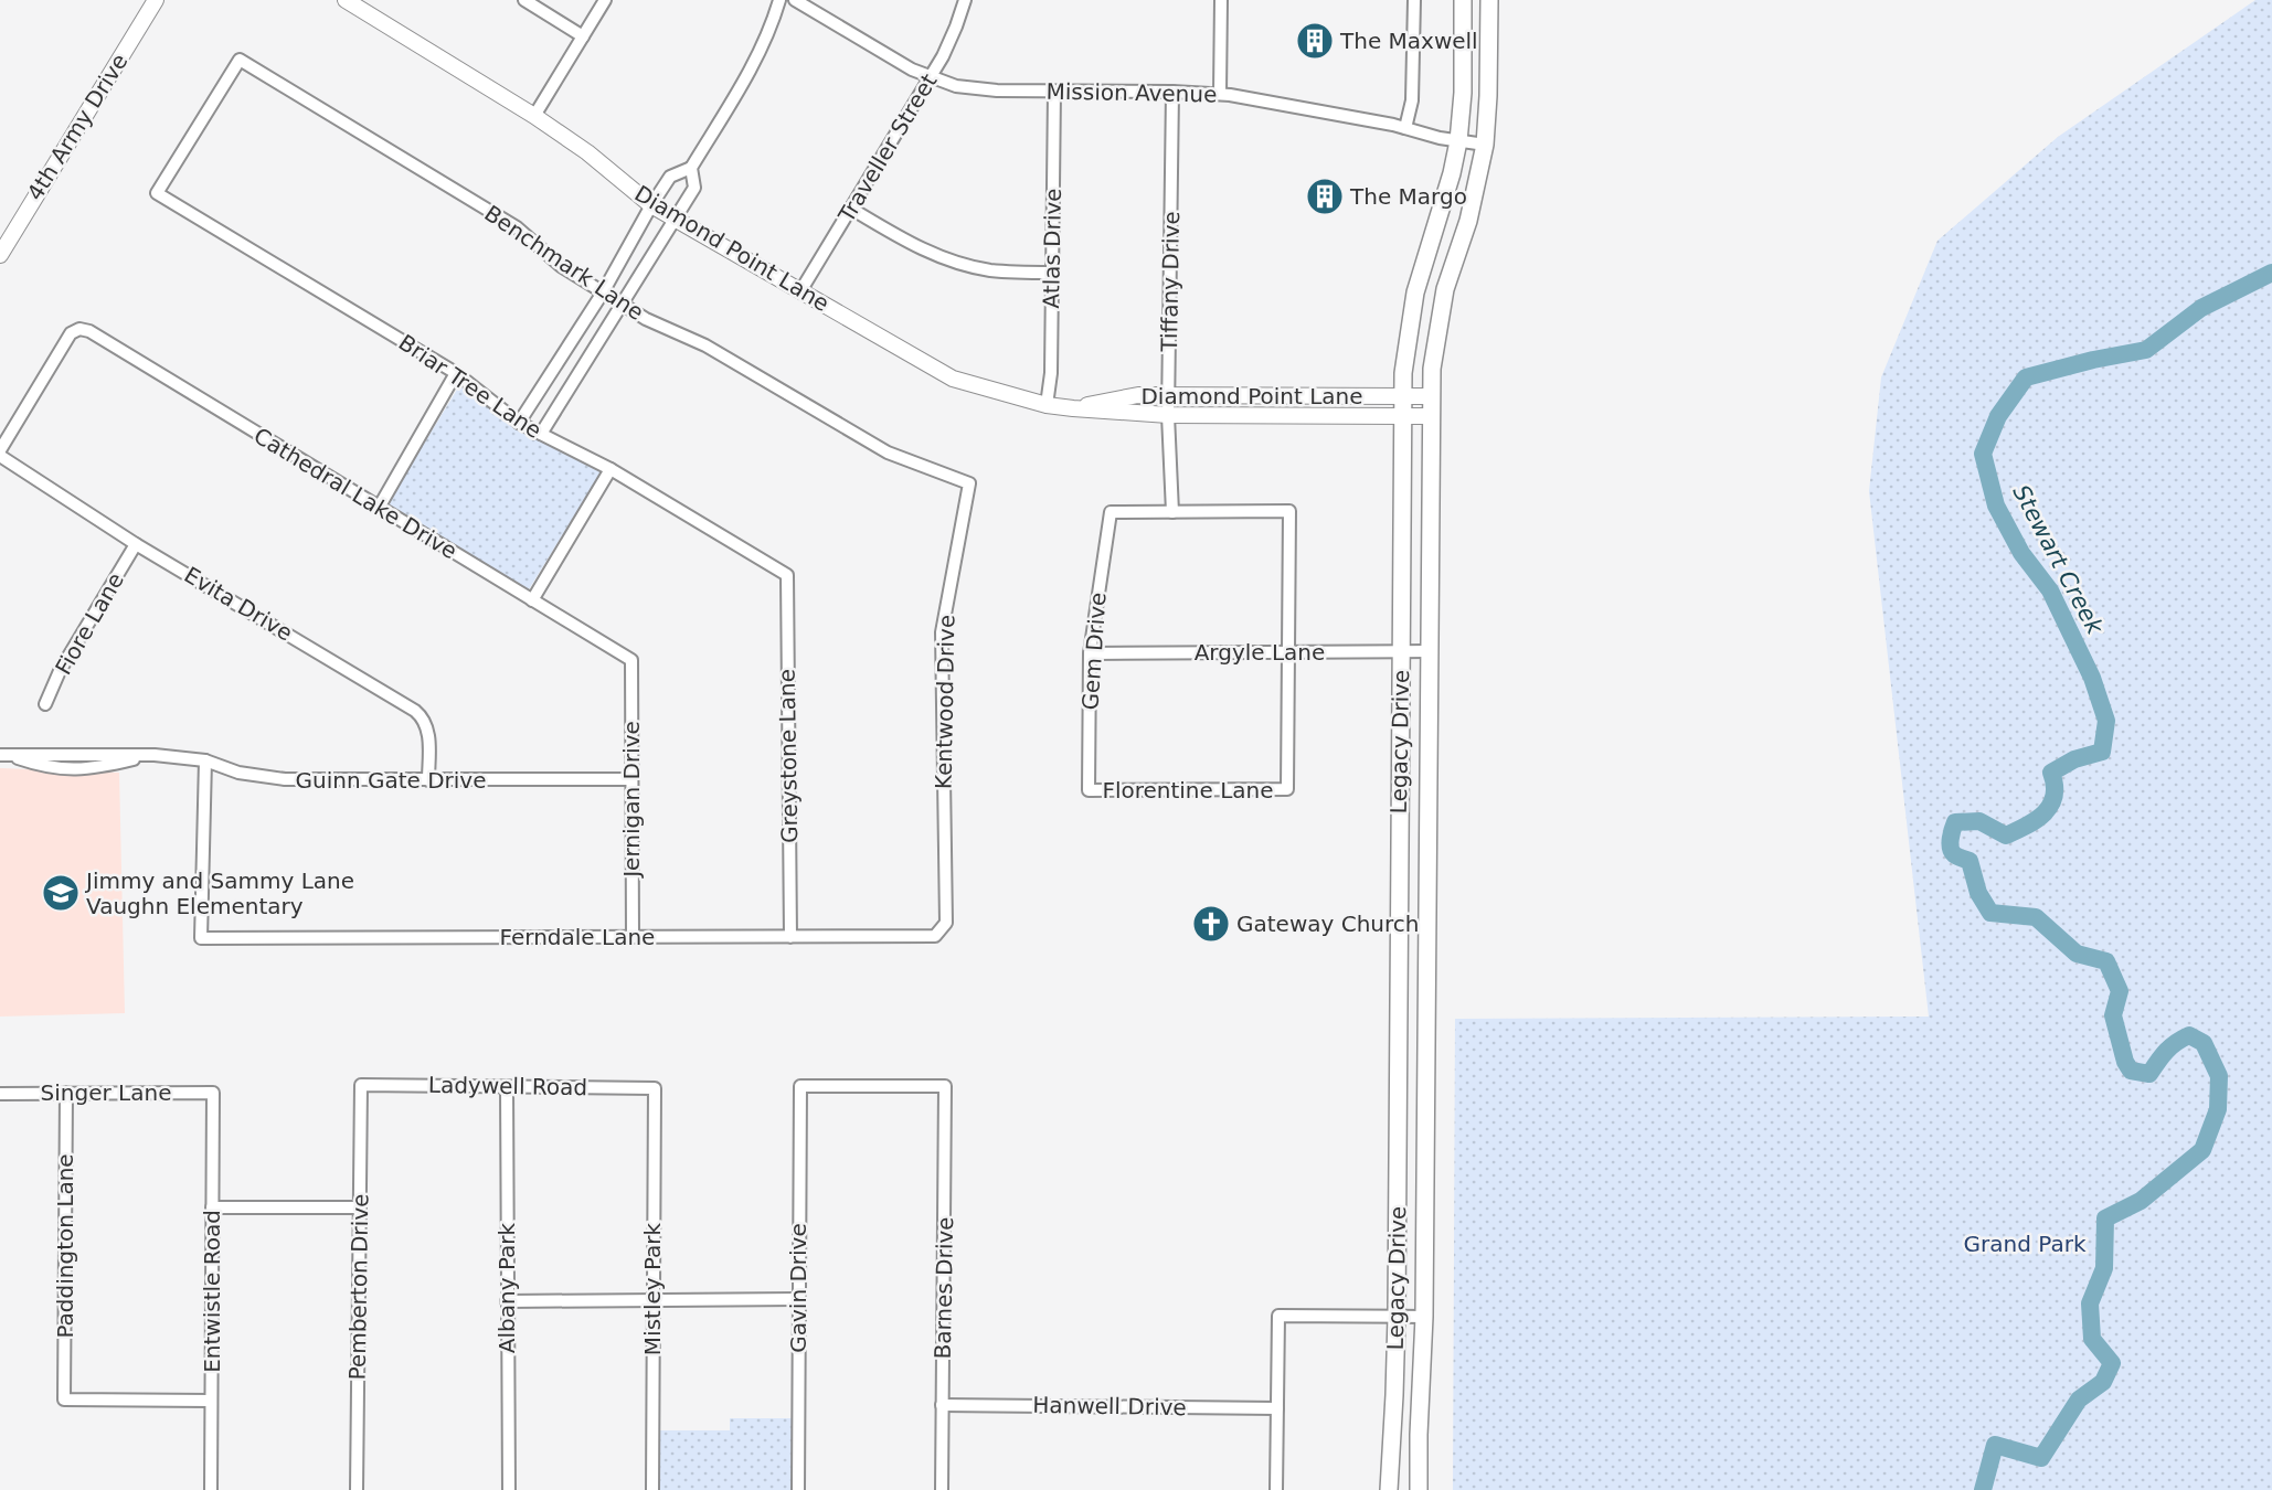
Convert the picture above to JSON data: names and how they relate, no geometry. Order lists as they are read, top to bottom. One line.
{"streets":{"main road":["Legacy Drive"],"street":["Mission Avenue","4th Army Drive","Traveller Street","Diamond Point Lane","Atlas Drive","Benchmark Lane","Tiffany Drive","Briar Tree Lane","Cathedral Lake Drive","Evita Drive","Fiore Lane","Gem Drive","Argyle Lane","Kentwood Drive","Greystone Lane","Guinn Gate Drive","Florentine Lane","Jernigan Drive","Ferndale Lane","Ladywell Road","Singer Lane","Paddington Lane","Pemberton Drive","Albany Park","Gavin Drive","Barnes Drive","Mistley Park","Entwistle Road","Hanwell Drive"]},"crossings":[["Mission Avenue","Traveller Street"],["Mission Avenue","Atlas Drive"],["Mission Avenue","Tiffany Drive"],["Mission Avenue","Legacy Drive"],["Traveller Street","Diamond Point Lane"],["Diamond Point Lane","Atlas Drive"],["Diamond Point Lane","Tiffany Drive"],["Diamond Point Lane","Legacy Drive"],["Benchmark Lane","Briar Tree Lane"],["Benchmark Lane","Kentwood Drive"],["Tiffany Drive","Gem Drive"],["Briar Tree Lane","Greystone Lane"],["Cathedral Lake Drive","Jernigan Drive"],["Evita Drive","Fiore Lane"],["Evita Drive","Guinn Gate Drive"],["Gem Drive","Argyle Lane"],["Gem Drive","Florentine Lane"],["Argyle Lane","Legacy Drive"],["Argyle Lane","Florentine Lane"],["Kentwood Drive","Ferndale Lane"],["Greystone Lane","Ferndale Lane"],["Guinn Gate Drive","Jernigan Drive"],["Guinn Gate Drive","Ferndale Lane"],["Jernigan Drive","Ferndale Lane"],["Ladywell Road","Pemberton Drive"],["Ladywell Road","Albany Park"],["Ladywell Road","Mistley Park"],["Singer Lane","Paddington Lane"],["Singer Lane","Entwistle Road"],["Paddington Lane","Entwistle Road"],["Gavin Drive","Barnes Drive"],["Barnes Drive","Hanwell Drive"]],"water":["Stewart Creek"],"parks":["Grand Park"],"places":{"building":["The Maxwell","The Margo"],"school or university":["Jimmy and Sammy Lane Vaughn Elementary"],"church":["Gateway Church"]}}
